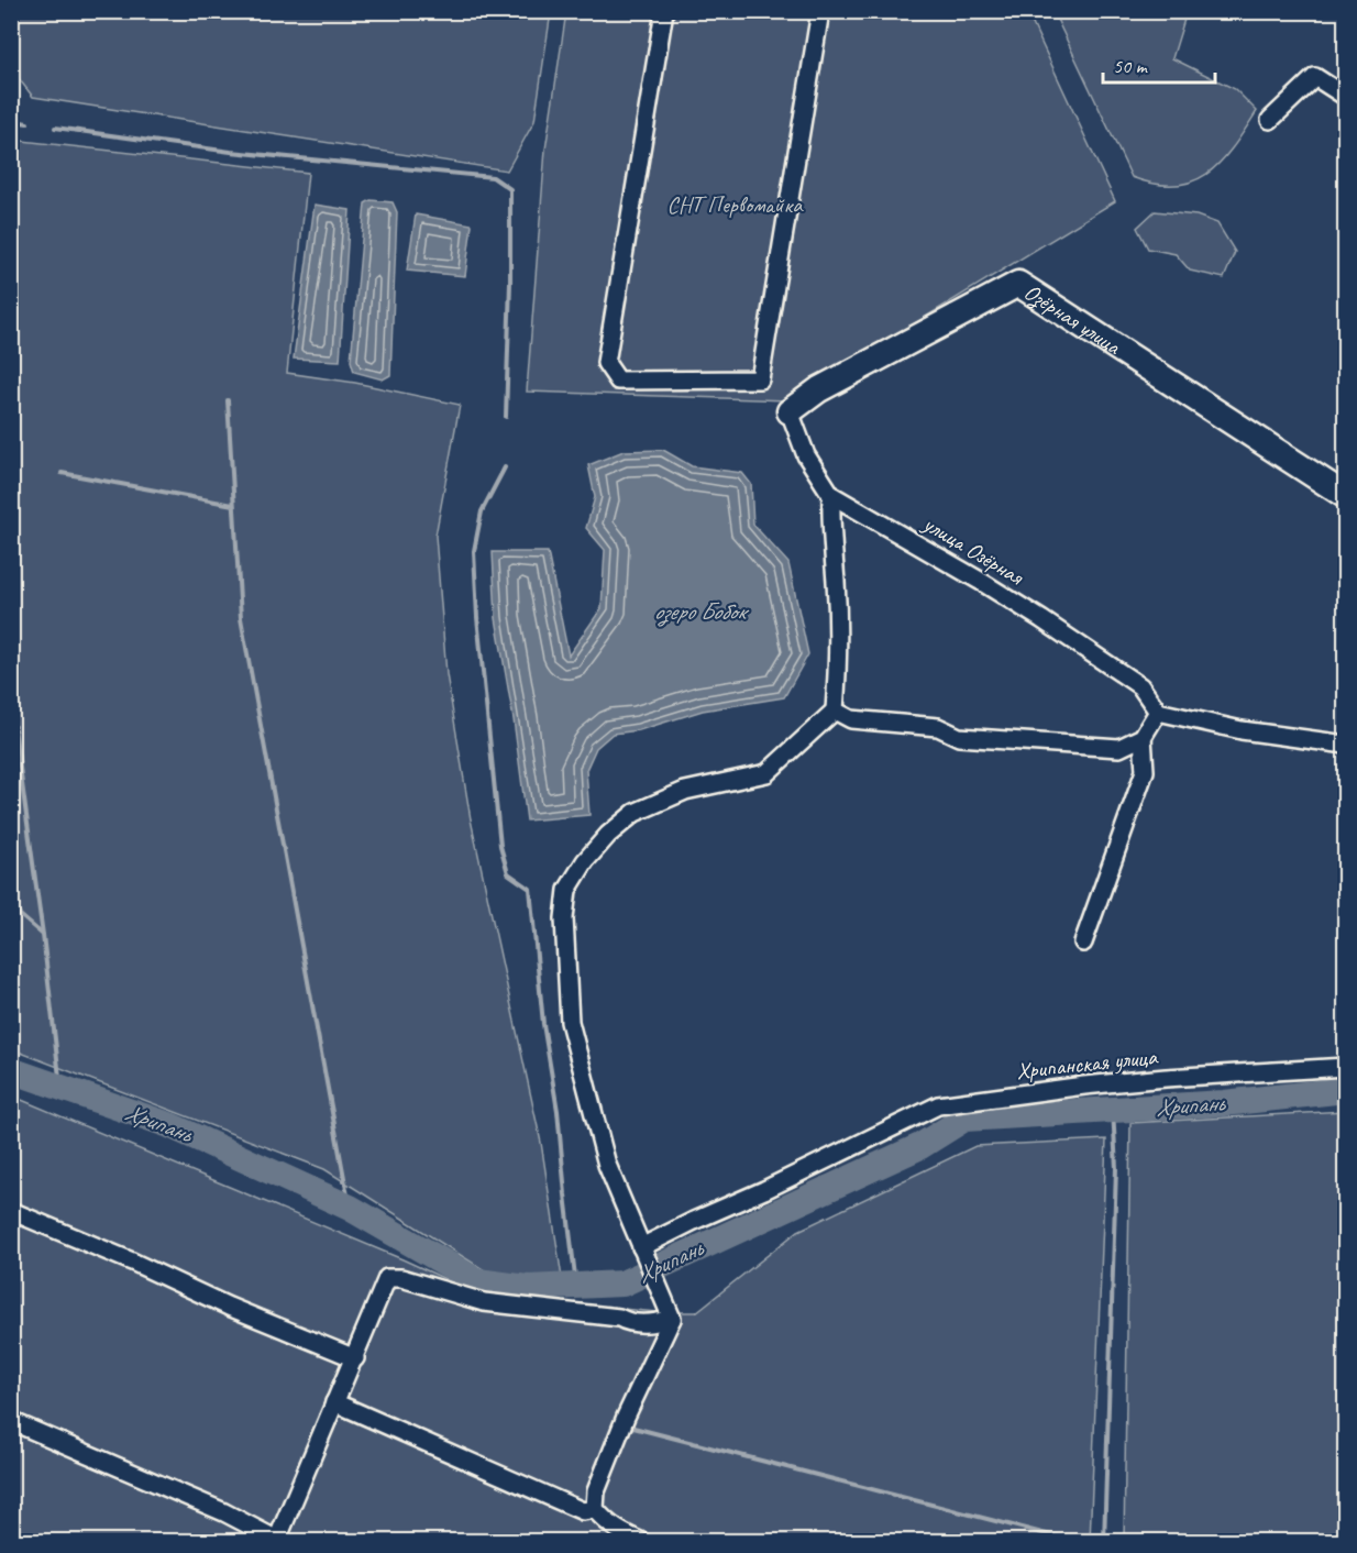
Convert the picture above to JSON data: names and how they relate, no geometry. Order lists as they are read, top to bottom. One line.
{"streets":{"street":["Озёрная улица","улица Озёрная","Хрипанская улица"]},"crossings":[["Озёрная улица","улица Озёрная"]],"water":["озеро Бобок","Хрипань"],"parks":["СНТ Первомайка"],"scale_bar":"50 m"}
